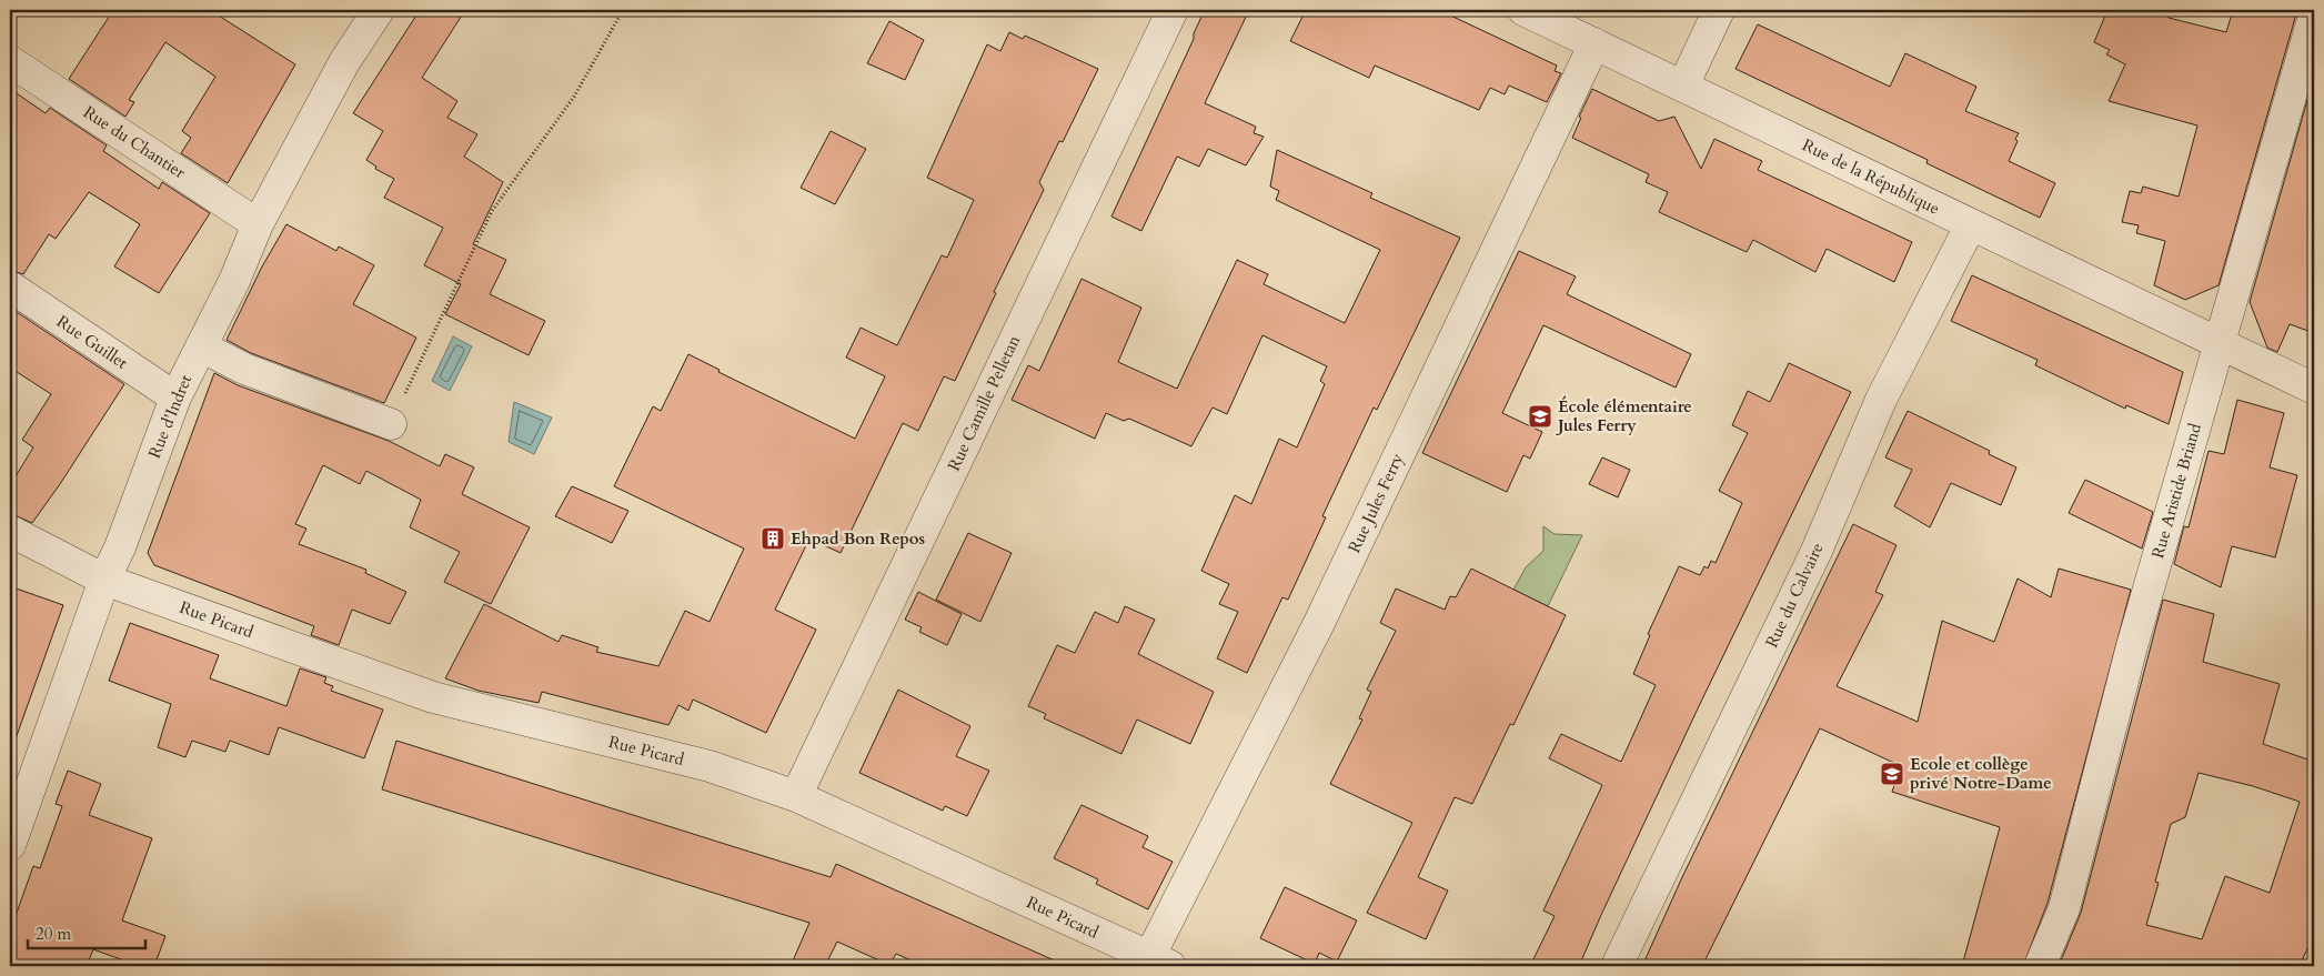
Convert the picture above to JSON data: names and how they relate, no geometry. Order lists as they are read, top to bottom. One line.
{"streets":{"street":["Rue du Chantier","Rue de la République","Rue Guillet","Rue Camille Pelletan","Rue d'Indret","Rue Aristide Briand","Rue Jules Ferry","Rue du Calvaire","Rue Picard"]},"crossings":[["Rue du Chantier","Rue d'Indret"],["Rue de la République","Rue Aristide Briand"],["Rue de la République","Rue Jules Ferry"],["Rue de la République","Rue du Calvaire"],["Rue Guillet","Rue d'Indret"],["Rue Camille Pelletan","Rue Picard"],["Rue d'Indret","Rue Picard"],["Rue Jules Ferry","Rue Picard"]],"places":{"school or university":["École élémentaire Jules Ferry","Ecole et collège privé Notre-Dame"],"building":["Ehpad Bon Repos"]},"scale_bar":"20 m"}
